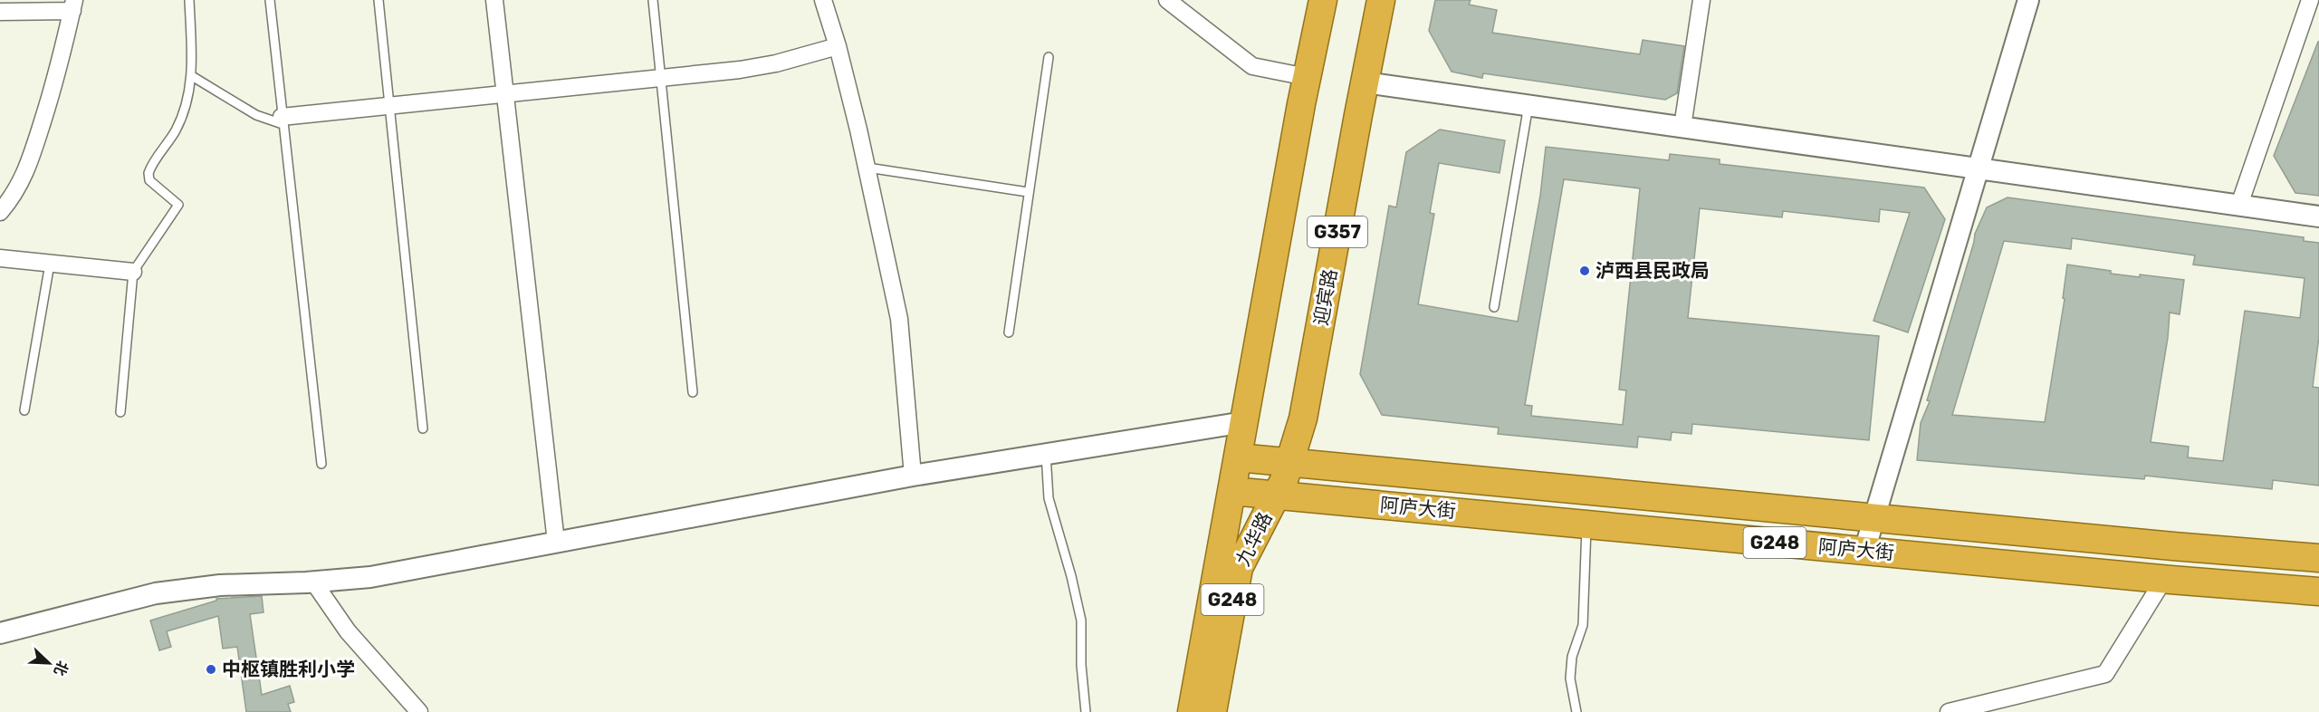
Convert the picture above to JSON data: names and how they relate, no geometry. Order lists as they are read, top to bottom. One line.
{"streets":{"highway":["G357","迎宾路","阿庐大街","九华路","G248"]},"crossings":[["G357","G248"],["迎宾路","阿庐大街"],["迎宾路","九华路"],["迎宾路","G248"],["阿庐大街","九华路"],["阿庐大街","G248"],["九华路","G248"]],"places":["泸西县民政局","中枢镇胜利小学"],"north":"bottom right"}
